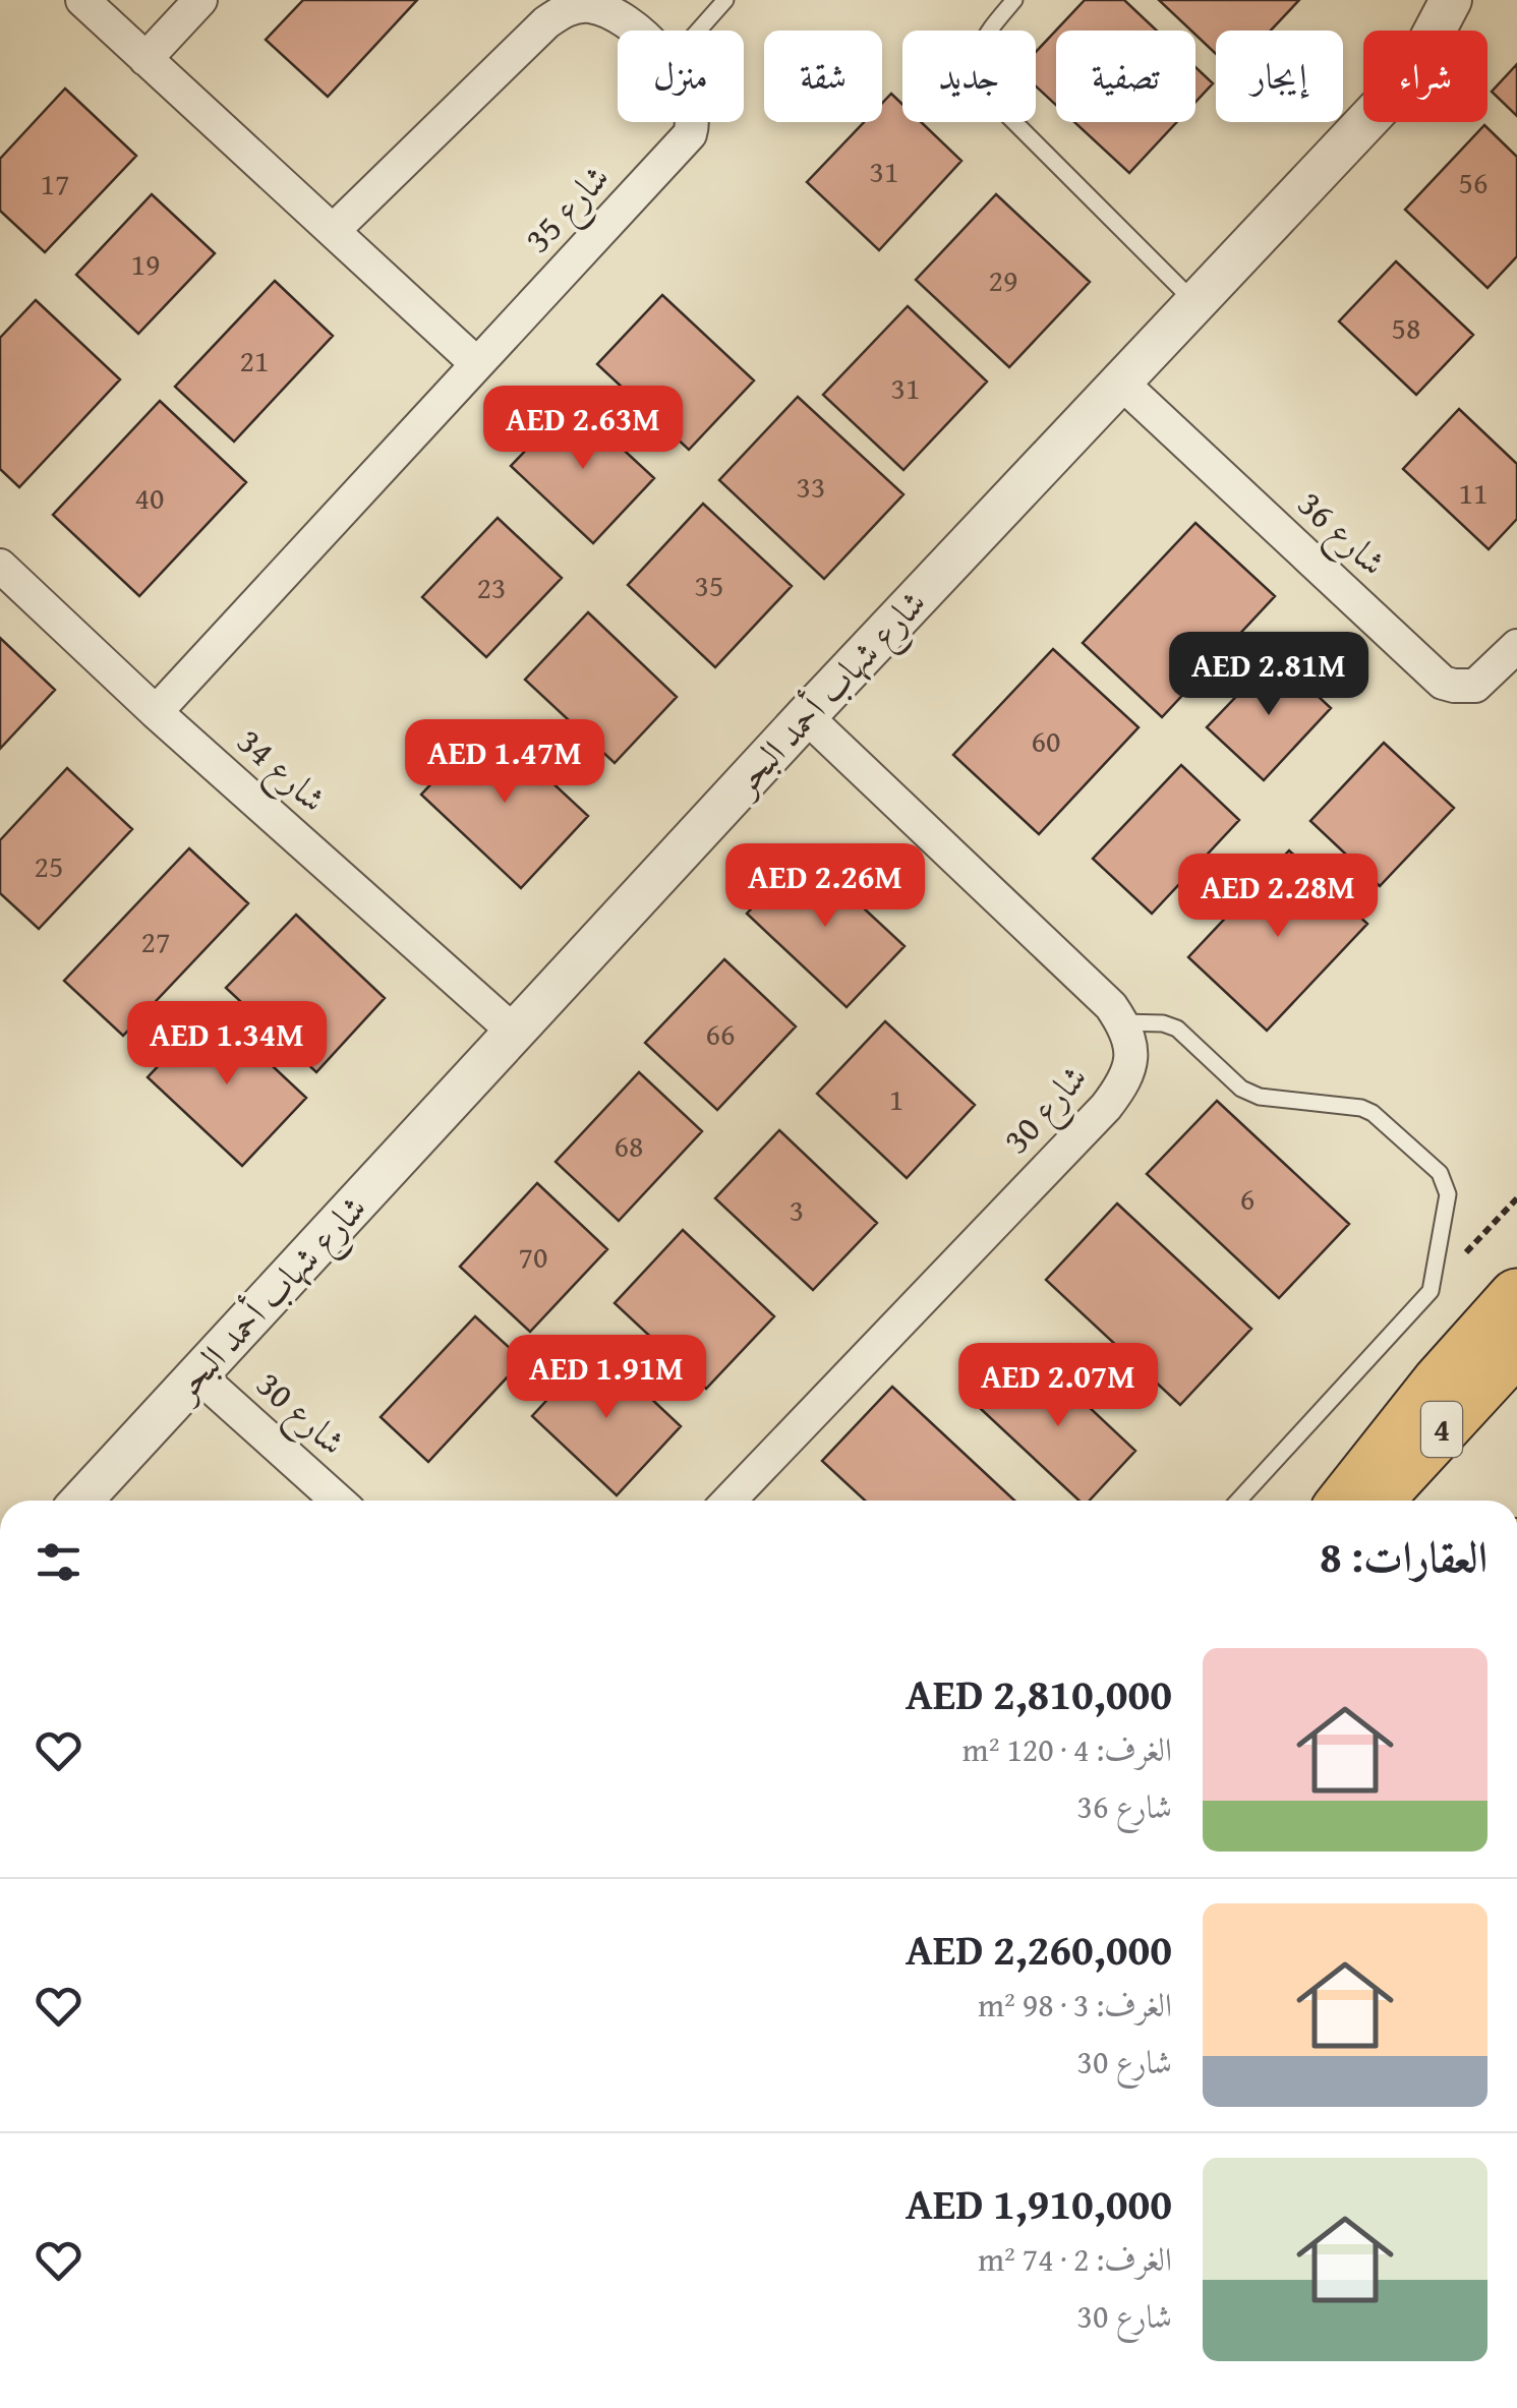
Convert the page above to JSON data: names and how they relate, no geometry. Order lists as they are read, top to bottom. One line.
{"streets":{"highway":["4"],"street":["شارع 35","شارع 36","شارع شهاب أحمد البحر","شارع 34","شارع 30"]},"crossings":[["شارع 35","شارع 34"],["شارع 36","شارع شهاب أحمد البحر"],["شارع شهاب أحمد البحر","شارع 34"],["شارع شهاب أحمد البحر","شارع 30"]],"house_numbers":["31","56","17","19","29","58","21","31","33","11","40","35","23","60","25","27","66","1","68","6","3","70"],"page":{"chip":["شراء","إيجار","تصفية","جديد","شقة","منزل"],"price":["AED 2.63M","AED 2.81M","AED 1.47M","AED 2.26M","AED 2.28M","AED 1.34M","AED 1.91M","AED 2.07M"],"heading":"العقارات: 8","list":[{"name":"AED 2,810,000","note":"الغرف: 4 · 120 m² · شارع 36"},{"name":"AED 2,260,000","note":"الغرف: 3 · 98 m² · شارع 30"},{"name":"AED 1,910,000","note":"الغرف: 2 · 74 m² · شارع 30"}]}}
